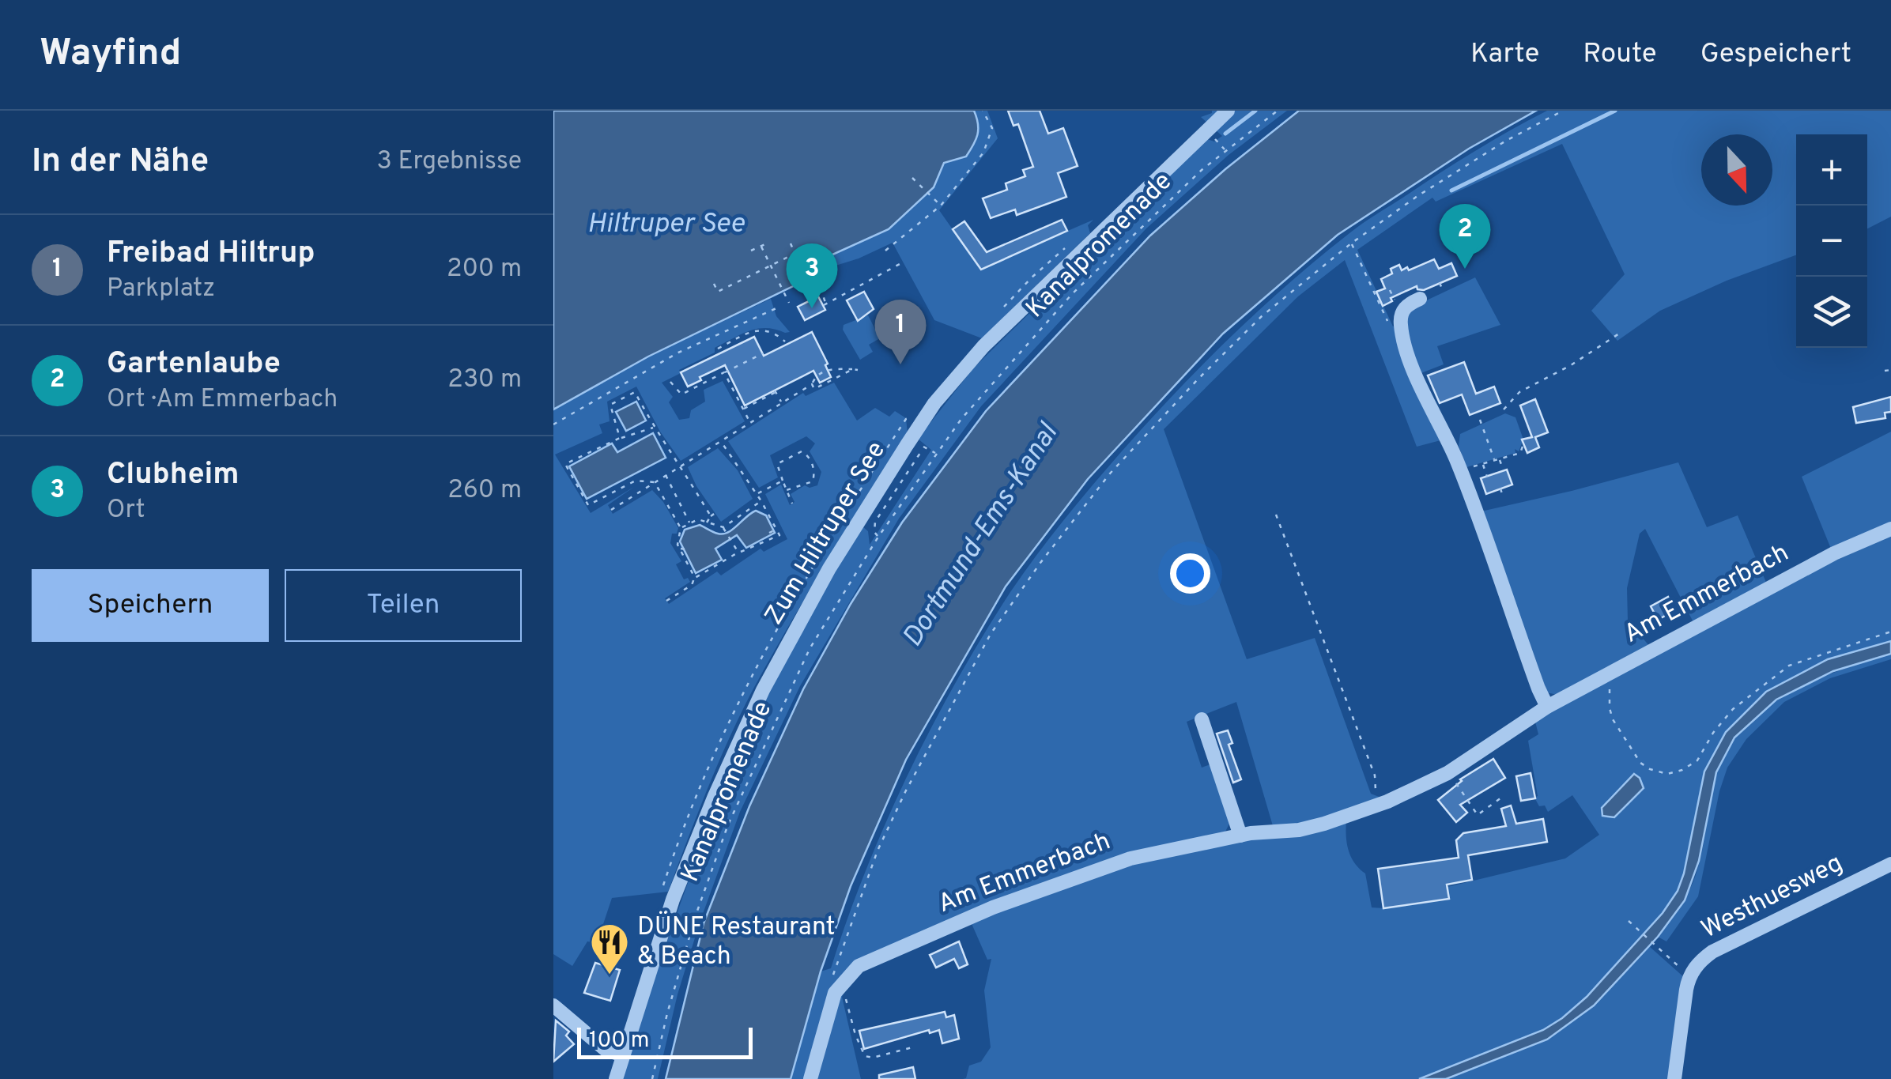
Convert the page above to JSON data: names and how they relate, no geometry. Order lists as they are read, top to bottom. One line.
{"streets":{"street":["Zum Hiltruper See","Am Emmerbach","Westhuesweg"],"path":["Kanalpromenade"]},"crossings":[["Kanalpromenade","Zum Hiltruper See"]],"water":["Hiltruper See","Dortmund-Ems-Kanal"],"places":{"restaurant":["DÜNE Restaurant & Beach"]},"scale_bar":"100 m","north":"bottom","page":{"header":"Wayfind","nav":["Karte","Route","Gespeichert"],"heading":["In der Nähe","3 Ergebnisse"],"map_buttons":["+","−"],"pins":["2","3","1"],"list":[{"mark":"1","name":"Freibad Hiltrup","note":"Parkplatz","value":"200 m"},{"mark":"2","name":"Gartenlaube","note":"Ort · Am Emmerbach","value":"230 m"},{"mark":"3","name":"Clubheim","note":"Ort","value":"260 m"}],"buttons":["Speichern","Teilen"],"scale":"100 m"}}
